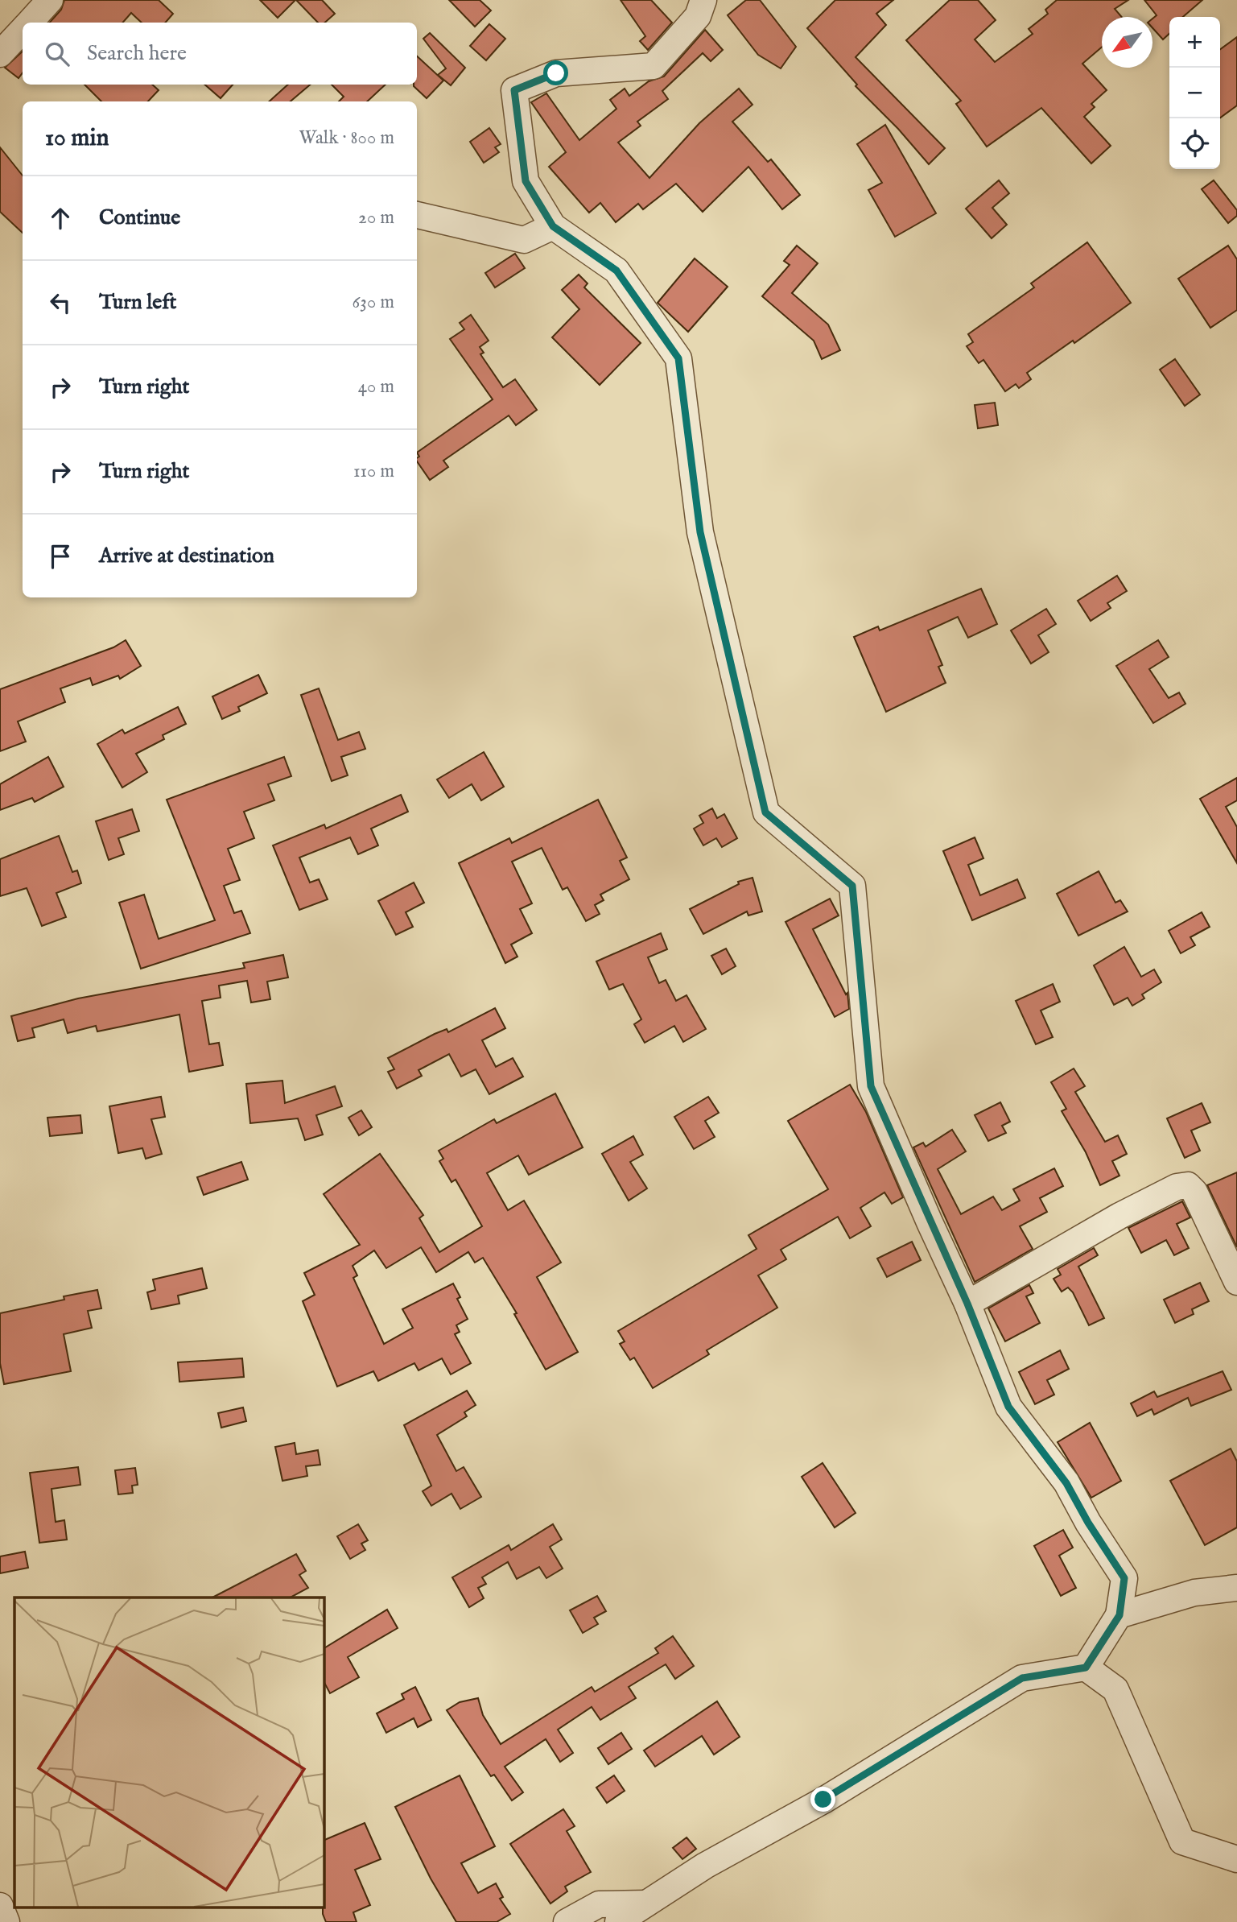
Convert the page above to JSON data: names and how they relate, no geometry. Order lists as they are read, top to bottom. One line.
{"north":"bottom left","page":{"map_buttons":["+","−"],"search":"Search here","heading":["10 min","Walk · 800 m"],"list":[["Continue","20 m"],["Turn left","630 m"],["Turn right","40 m"],["Turn right","110 m"],"Arrive at destination"]}}
